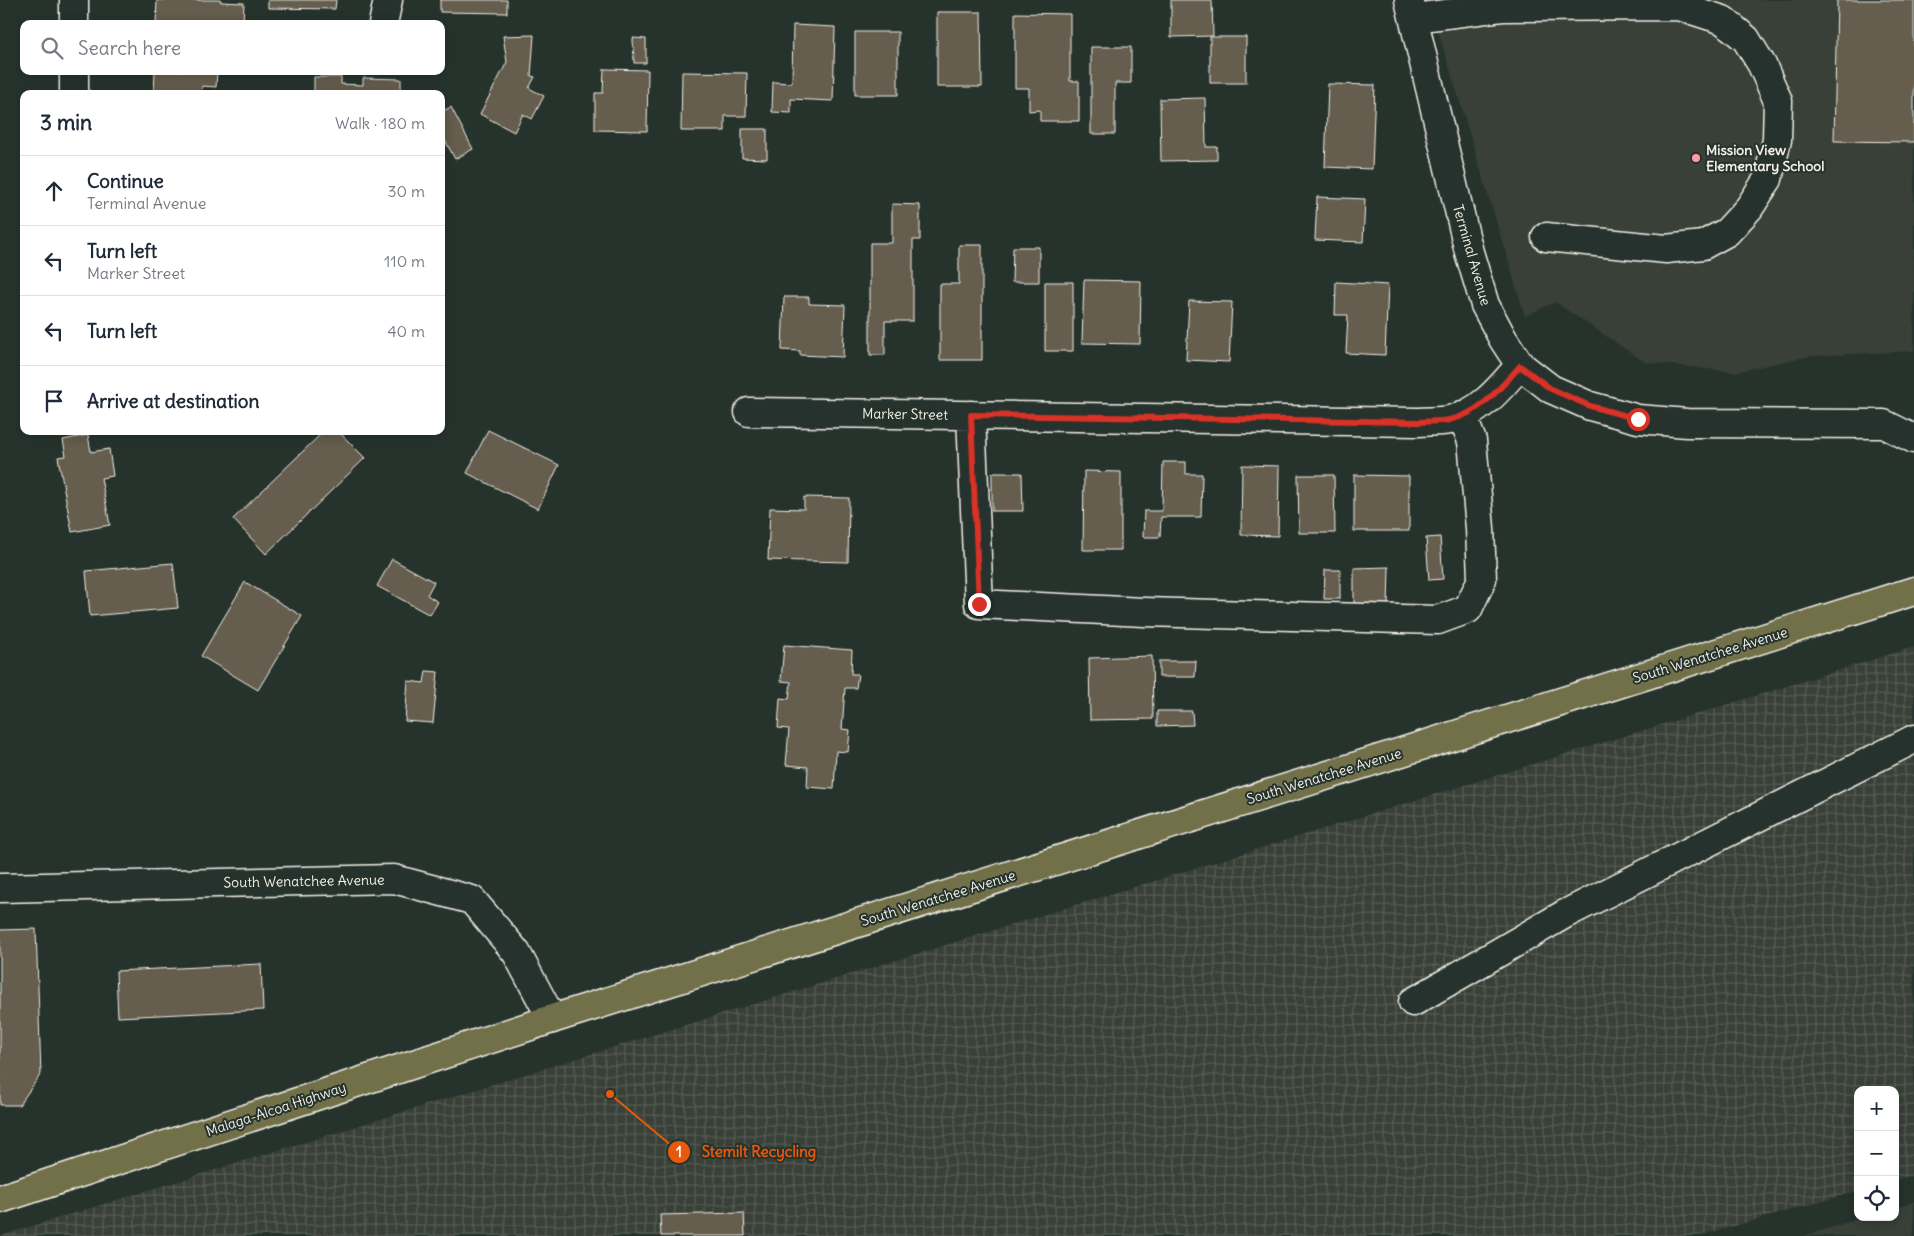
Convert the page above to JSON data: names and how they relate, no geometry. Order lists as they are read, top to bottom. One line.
{"streets":{"main road":["South Wenatchee Avenue","Malaga-Alcoa Highway"],"street":["Terminal Avenue","Marker Street"]},"crossings":[["Terminal Avenue","Marker Street"],["South Wenatchee Avenue","Malaga-Alcoa Highway"]],"places":["Mission View Elementary School","Stemilt Recycling"],"page":{"search":"Search here","heading":["3 min","Walk · 180 m"],"list":[["Continue","Terminal Avenue","30 m"],["Turn left","Marker Street","110 m"],["Turn left","40 m"],"Arrive at destination"],"map_buttons":["+","−"]}}
